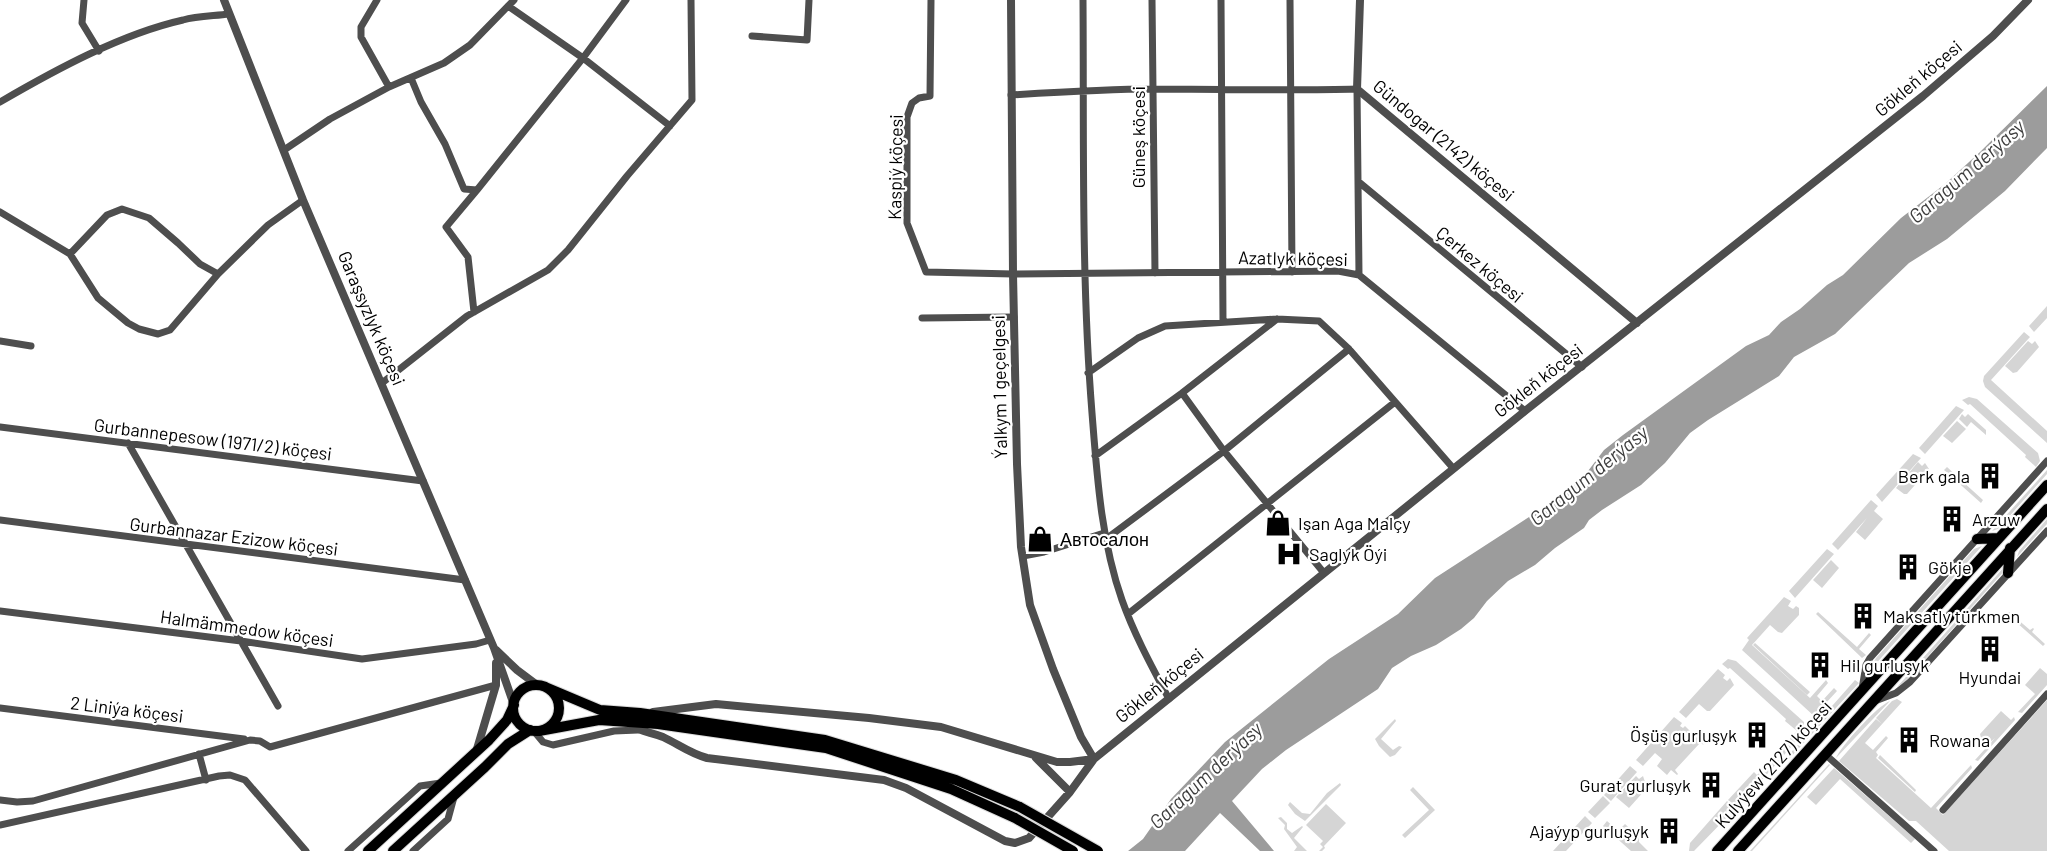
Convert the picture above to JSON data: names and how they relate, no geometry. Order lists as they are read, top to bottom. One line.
{"streets":{"main road":["Kulyýew (2127) köçesi"],"street":["Gökleň köçesi","Güneş köçesi","Gündogar (2142) köçesi","Kaspiý köçesi","Azatlyk köçesi","Çerkez köçesi","Garaşsyzlyk köçesi","Ýalkym 1 geçelgesi","Gurbannepesow (1971/2) köçesi","Gurbannazar Ezizow köçesi","Halmämmedow köçesi","2 Liniýa köçesi"]},"crossings":[["Gökleň köçesi","Gündogar (2142) köçesi"],["Gökleň köçesi","Azatlyk köçesi"],["Gökleň köçesi","Çerkez köçesi"],["Gökleň köçesi","Ýalkym 1 geçelgesi"],["Güneş köçesi","Gündogar (2142) köçesi"],["Güneş köçesi","Azatlyk köçesi"],["Gündogar (2142) köçesi","Ýalkym 1 geçelgesi"],["Kaspiý köçesi","Azatlyk köçesi"],["Azatlyk köçesi","Ýalkym 1 geçelgesi"],["Garaşsyzlyk köçesi","Gurbannepesow (1971/2) köçesi"],["Garaşsyzlyk köçesi","Gurbannazar Ezizow köçesi"],["Garaşsyzlyk köçesi","Halmämmedow köçesi"]],"water":["Garagum derýasy"],"places":{"building":["Berk gala","Arzuw","Gökje","Maksatly türkmen","Hyundai","Hil gurluşyk","Öşüş gurluşyk","Rowana","Gurat gurluşyk","Ajaýyp gurluşyk"],"shop":["Işan Aga Malçy","Автосалон"],"hospital":["Saglyk Öýi"]}}
